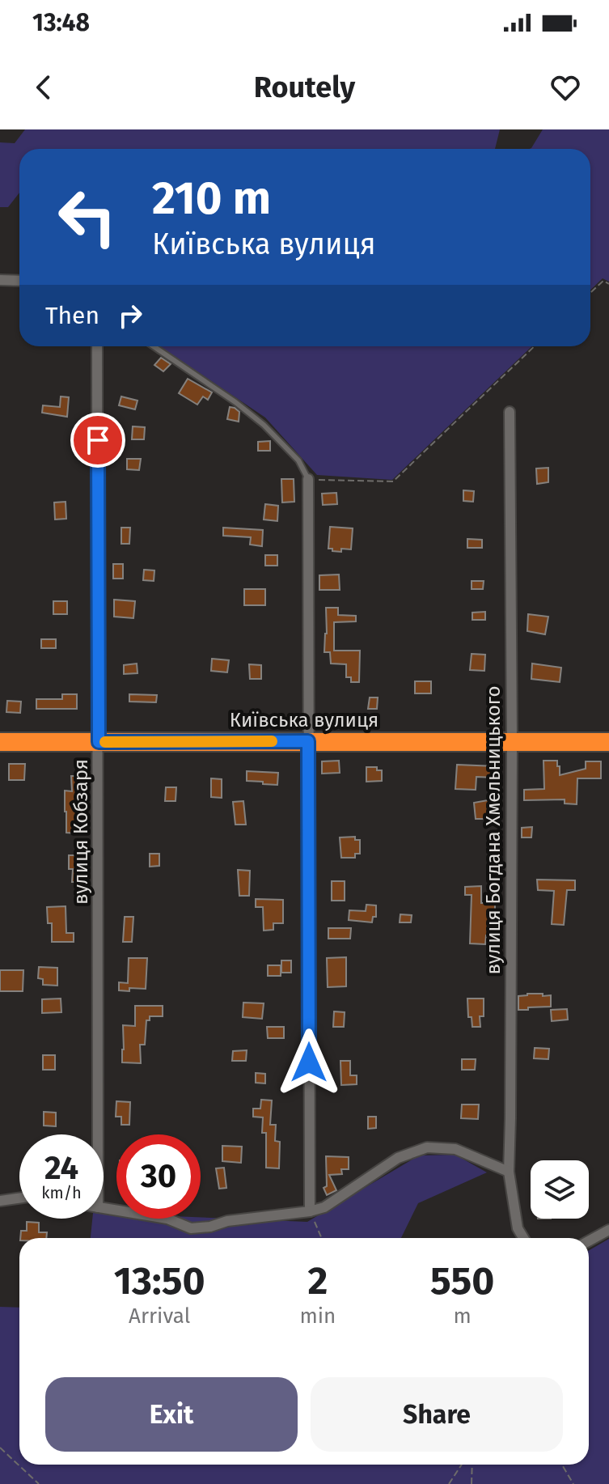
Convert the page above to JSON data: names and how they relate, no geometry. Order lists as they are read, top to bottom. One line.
{"streets":{"highway":["Київська вулиця"],"street":["вулиця Богдана Хмельницького","вулиця Кобзаря"]},"crossings":[["Київська вулиця","вулиця Богдана Хмельницького"],["Київська вулиця","вулиця Кобзаря"]],"page":{"status":"13:48","header":"Routely","turn":["210 m","Київська вулиця"],"then":"Then","speed":"24 km/h","limit":"30","eta":["13:50","Arrival","2","min","550","m"],"buttons":["Exit","Share"]}}
